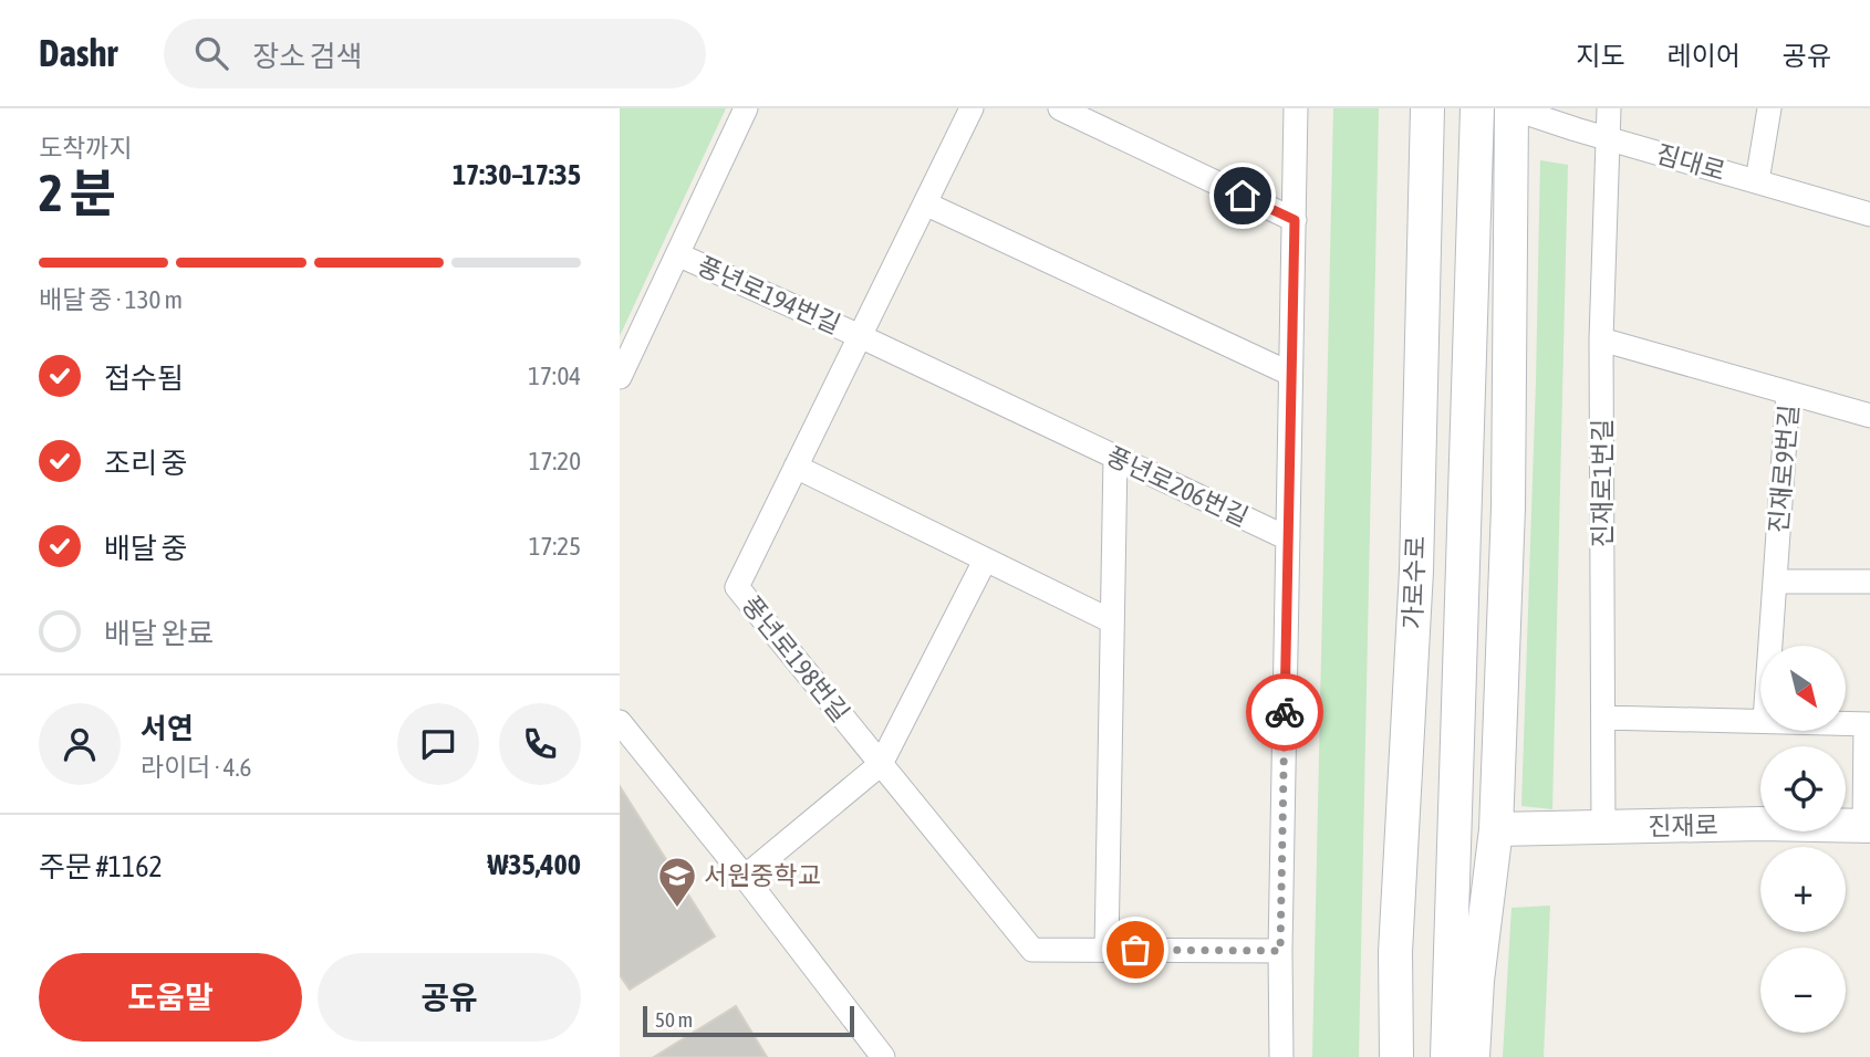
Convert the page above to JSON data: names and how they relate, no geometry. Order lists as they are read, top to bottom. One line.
{"streets":{"main road":["가로수로","진재로"],"street":["짐대로","풍년로194번길","진재로9번길","진재로1번길","풍년로206번길","풍년로198번길"]},"crossings":[["짐대로","진재로1번길"],["풍년로194번길","풍년로206번길"],["풍년로194번길","풍년로198번길"],["진재로1번길","진재로"],["풍년로206번길","풍년로198번길"]],"places":{"school or university":["서원중학교"]},"scale_bar":"50 m","north":"bottom right","page":{"header":"Dashr","search":"장소 검색","nav":["지도","레이어","공유"],"heading":["2 분","도착까지","17:30–17:35"],"panel":["서연","라이더 · 4.6","주문 #1162","₩35,400"],"bar":"배달 중 · 130 m","list":[["접수됨","17:04"],["조리 중","17:20"],["배달 중","17:25"],"배달 완료"],"map_buttons":["+","−"],"buttons":["도움말","공유"],"scale":"50 m"}}
